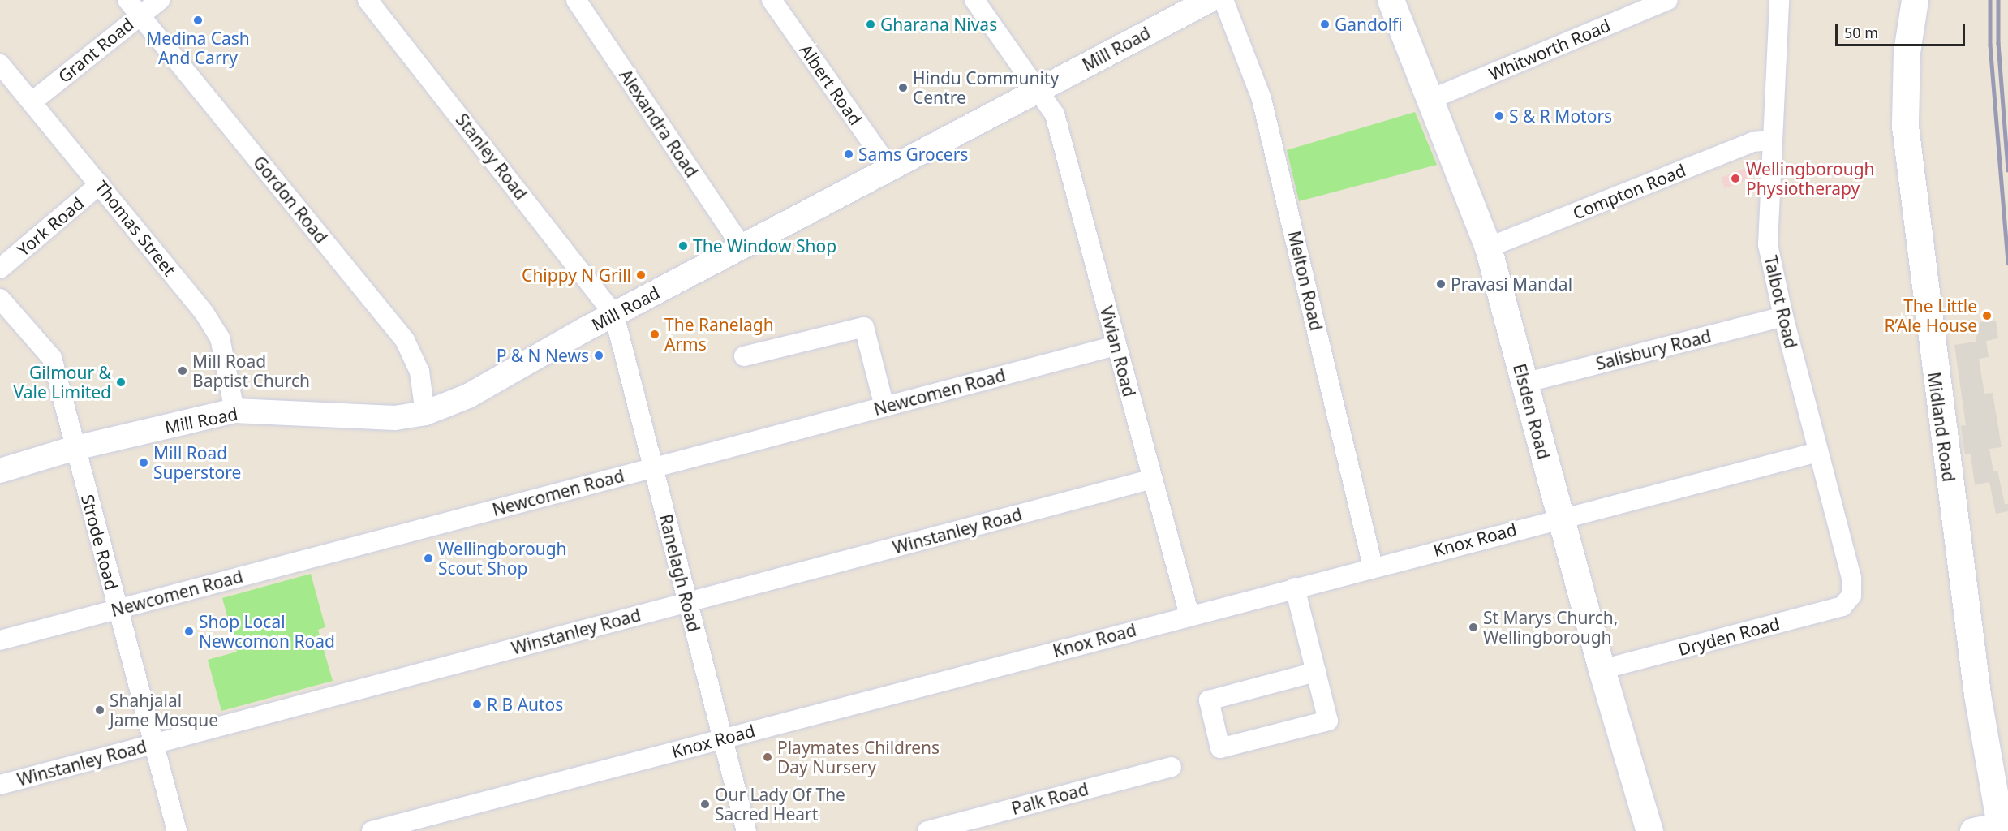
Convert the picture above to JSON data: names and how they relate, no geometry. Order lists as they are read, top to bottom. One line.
{"streets":{"main road":["Elsden Road","Midland Road"],"street":["Mill Road","Whitworth Road","Grant Road","Albert Road","Alexandra Road","Stanley Road","Compton Road","Gordon Road","York Road","Thomas Street","Melton Road","Talbot Road","Salisbury Road","Vivian Road","Newcomen Road","Winstanley Road","Knox Road","Strode Road","Ranelagh Road","Dryden Road","Palk Road"]},"crossings":[["Mill Road","Albert Road"],["Mill Road","Alexandra Road"],["Mill Road","Stanley Road"],["Mill Road","Gordon Road"],["Mill Road","Thomas Street"],["Mill Road","Vivian Road"],["Mill Road","Strode Road"],["Mill Road","Ranelagh Road"],["Whitworth Road","Elsden Road"],["Grant Road","Gordon Road"],["Grant Road","Thomas Street"],["Stanley Road","Ranelagh Road"],["Compton Road","Talbot Road"],["Compton Road","Elsden Road"],["York Road","Thomas Street"],["Melton Road","Knox Road"],["Talbot Road","Salisbury Road"],["Talbot Road","Knox Road"],["Talbot Road","Dryden Road"],["Salisbury Road","Elsden Road"],["Vivian Road","Newcomen Road"],["Vivian Road","Winstanley Road"],["Vivian Road","Knox Road"],["Newcomen Road","Strode Road"],["Newcomen Road","Ranelagh Road"],["Elsden Road","Knox Road"],["Elsden Road","Dryden Road"],["Winstanley Road","Strode Road"],["Winstanley Road","Ranelagh Road"],["Knox Road","Ranelagh Road"]],"places":["Medina Cash And Carry","Gharana Nivas","Gandolfi","Hindu Community Centre","S & R Motors","Sams Grocers","Wellingborough Physiotherapy","The Window Shop","Chippy N Grill","Pravasi Mandal","The Little R’Ale House","The Ranelagh Arms","P & N News","Mill Road Baptist Church","Gilmour & Vale Limited","Mill Road Superstore","Wellingborough Scout Shop","St Marys Church, Wellingborough","Shop Local Newcomon Road","R B Autos","Shahjalal Jame Mosque","Playmates Childrens Day Nursery","Our Lady Of The Sacred Heart"],"scale_bar":"50 m"}
